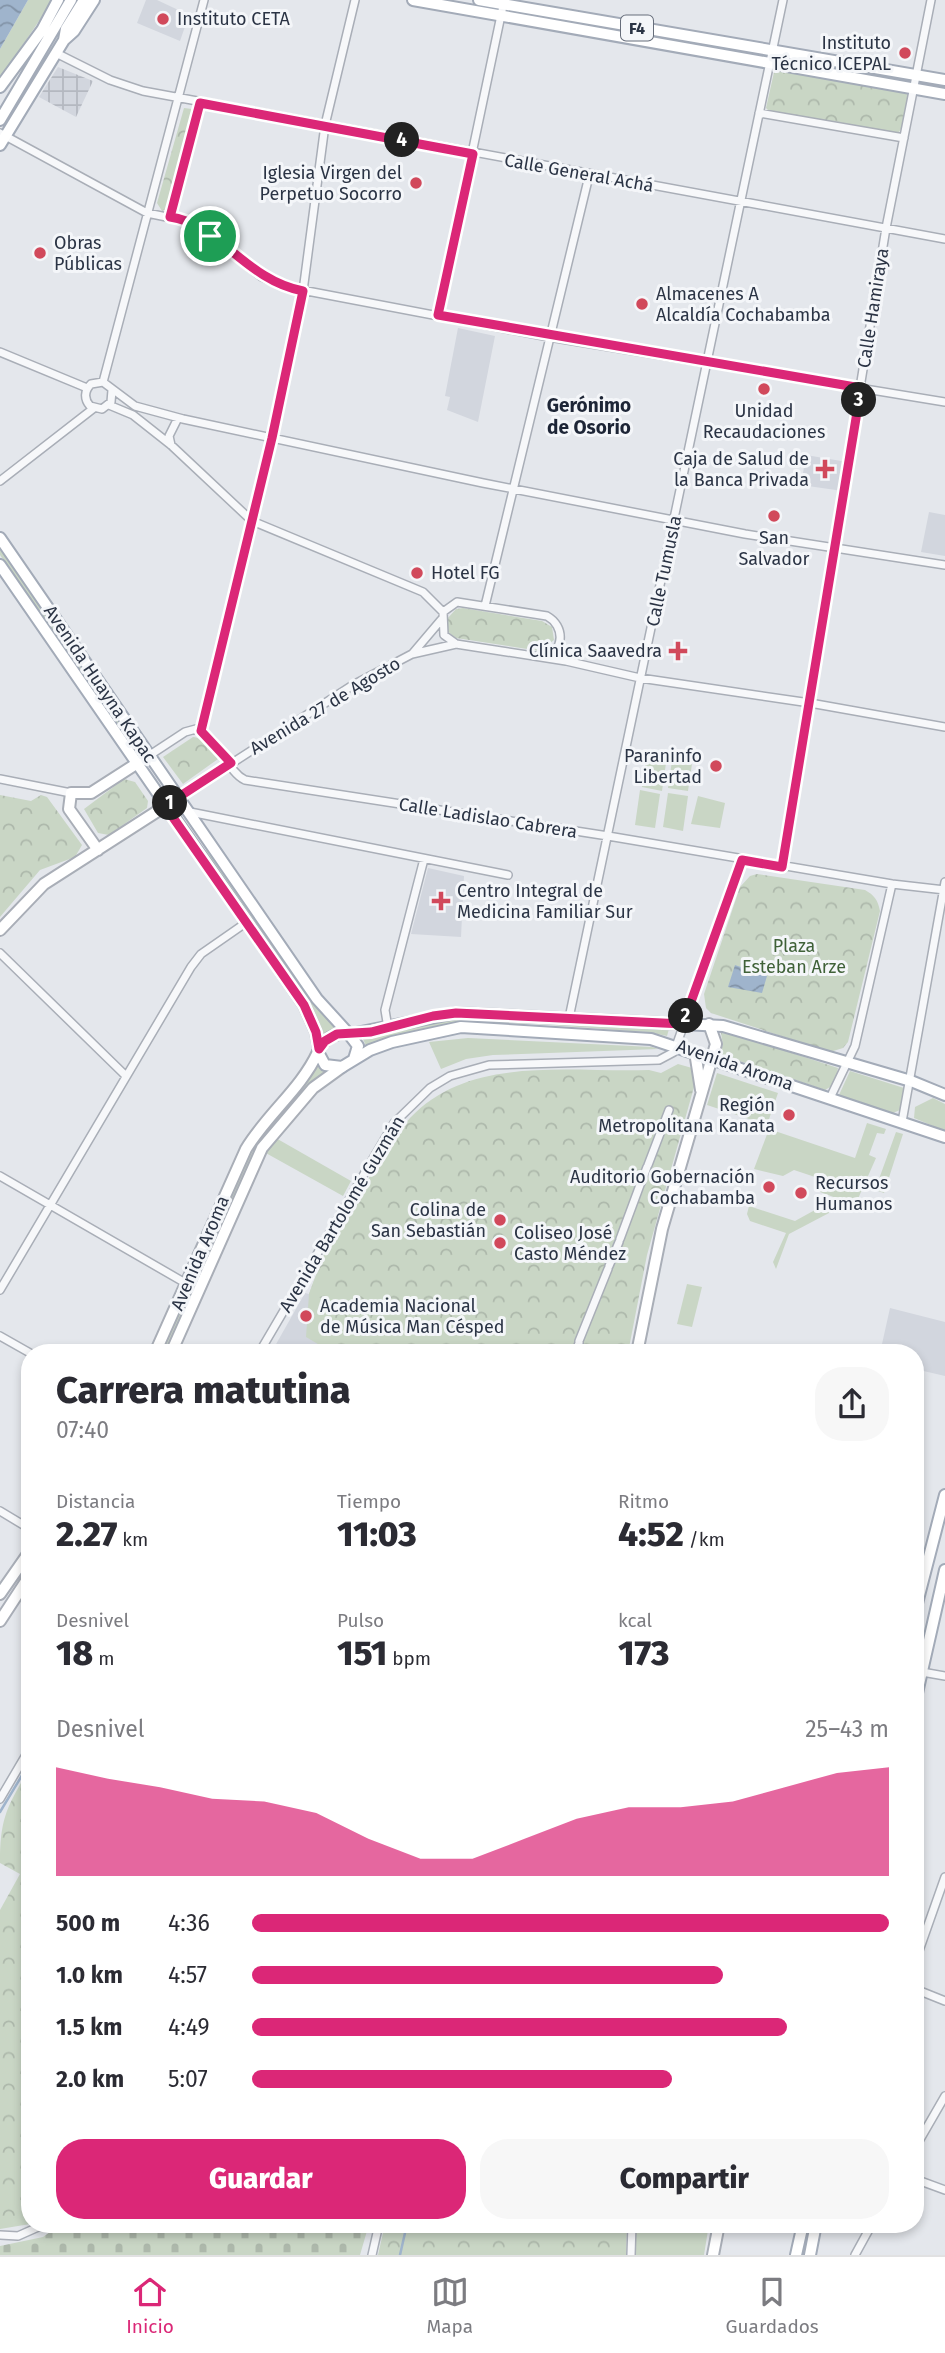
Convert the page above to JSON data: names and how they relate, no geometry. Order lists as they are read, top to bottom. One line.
{"streets":{"main road":["F4","Avenida Huayna Kapac","Avenida 27 de Agosto","Avenida Aroma"],"street":["Calle General Achá","Calle Hamiraya","Calle Tumusla","Calle Ladislao Cabrera","Avenida Bartolomé Guzmán"]},"crossings":[["F4","Calle Hamiraya"],["F4","Calle Tumusla"],["Calle General Achá","Calle Hamiraya"],["Calle General Achá","Calle Tumusla"],["Calle Hamiraya","Calle Ladislao Cabrera"],["Calle Tumusla","Calle Ladislao Cabrera"],["Calle Tumusla","Avenida Aroma"],["Avenida Huayna Kapac","Avenida 27 de Agosto"],["Avenida Huayna Kapac","Avenida Aroma"],["Avenida 27 de Agosto","Calle Ladislao Cabrera"],["Avenida Aroma","Avenida Bartolomé Guzmán"]],"districts":["Gerónimo de Osorio"],"parks":["Plaza Esteban Arze"],"places":{"other":["Instituto CETA","Instituto Técnico ICEPAL","Iglesia Virgen del Perpetuo Socorro","Obras Públicas","Almacenes A Alcaldía Cochabamba","Unidad Recaudaciones","San Salvador","Hotel FG","Paraninfo Libertad","Región Metropolitana Kanata","Auditorio Gobernación Cochabamba","Recursos Humanos","Colina de San Sebastián","Coliseo José Casto Méndez","Academia Nacional de Música Man Césped"],"health":["Caja de Salud de la Banca Privada","Clínica Saavedra","Centro Integral de Medicina Familiar Sur"]},"page":{"pins":["4","3","1","2"],"heading":["Carrera matutina","07:40"],"stats":[["Distancia","2.27 km"],["Tiempo","11:03"],["Ritmo","4:52 /km"],["Desnivel","18 m"],["Pulso","151 bpm"],["kcal","173"]],"chart":["Desnivel","25–43 m"],"list":[{"name":"500 m","note":"4:36"},{"name":"1.0 km","note":"4:57"},{"name":"1.5 km","note":"4:49"},{"name":"2.0 km","note":"5:07"}],"buttons":["Guardar","Compartir"],"tabs":["Inicio","Mapa","Guardados"]}}
